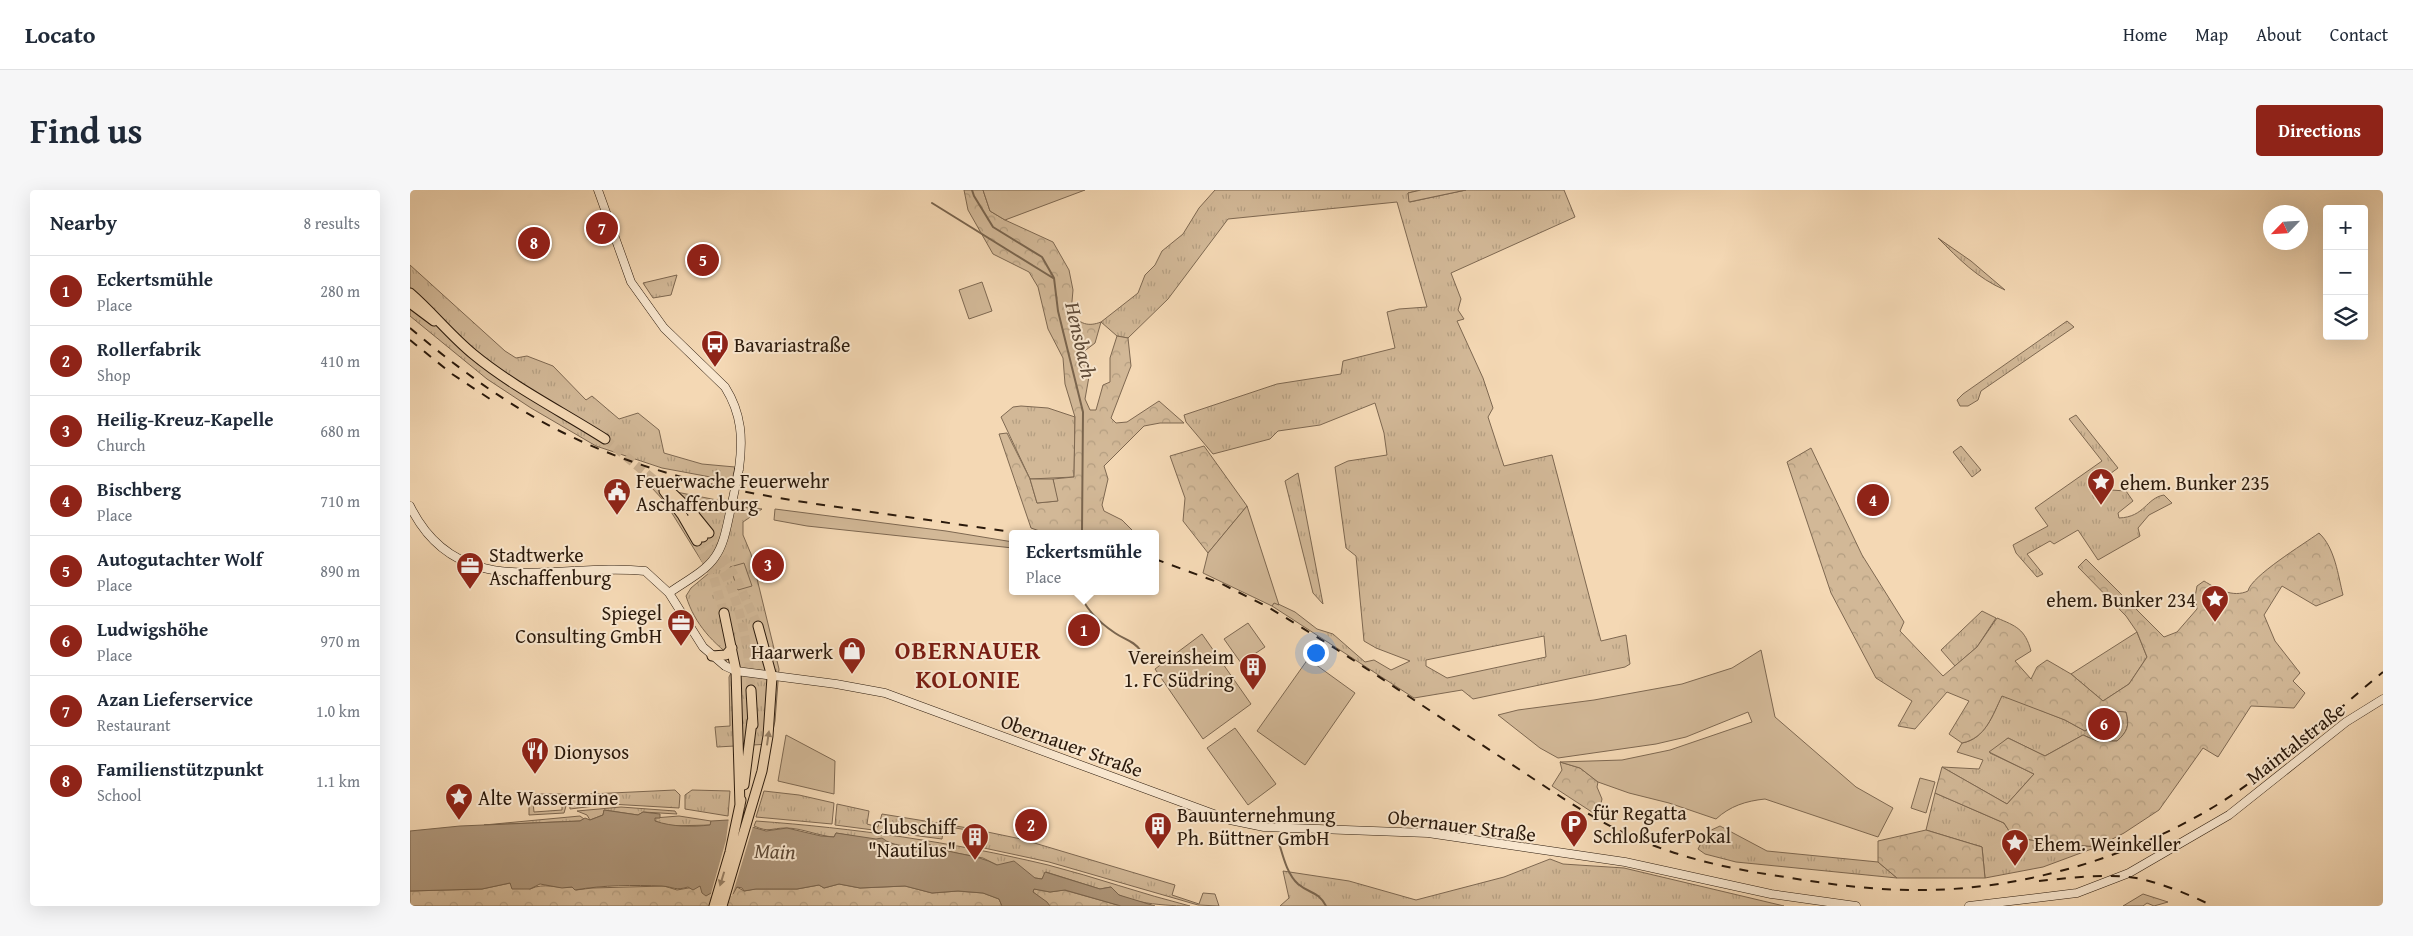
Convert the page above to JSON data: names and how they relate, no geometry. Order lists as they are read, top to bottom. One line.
{"streets":{"main road":["Maintalstraße","Obernauer Straße"]},"districts":["OBERNAUER KOLONIE"],"water":["Hensbach","Main"],"places":{"bus stop":["Bavariastraße"],"place":["ehem. Bunker 235","ehem. Bunker 234","Alte Wassermine","Ehem. Weinkeller"],"public building":["Feuerwache Feuerwehr Aschaffenburg"],"office":["Stadtwerke Aschaffenburg","Spiegel Consulting GmbH"],"shop":["Haarwerk"],"building":["Vereinsheim 1. FC Südring","Bauunternehmung Ph. Büttner GmbH","Clubschiff \"Nautilus\""],"restaurant":["Dionysos"],"parking":["für Regatta SchloßuferPokal"]},"north":"bottom left","page":{"header":"Locato","nav":["Home","Map","About","Contact"],"title":"Find us","buttons":"Directions","heading":["Nearby","8 results"],"map_buttons":["+","−"],"pins":["7","8","5","4","3","1","6","2"],"list":[{"mark":"1","name":"Eckertsmühle","note":"Place","value":"280 m"},{"mark":"2","name":"Rollerfabrik","note":"Shop","value":"410 m"},{"mark":"3","name":"Heilig-Kreuz-Kapelle","note":"Church","value":"680 m"},{"mark":"4","name":"Bischberg","note":"Place","value":"710 m"},{"mark":"5","name":"Autogutachter Wolf","note":"Place","value":"890 m"},{"mark":"6","name":"Ludwigshöhe","note":"Place","value":"970 m"},{"mark":"7","name":"Azan Lieferservice","note":"Restaurant","value":"1.0 km"},{"mark":"8","name":"Familienstützpunkt","note":"School","value":"1.1 km"}],"popup":["Eckertsmühle","Place"]}}
